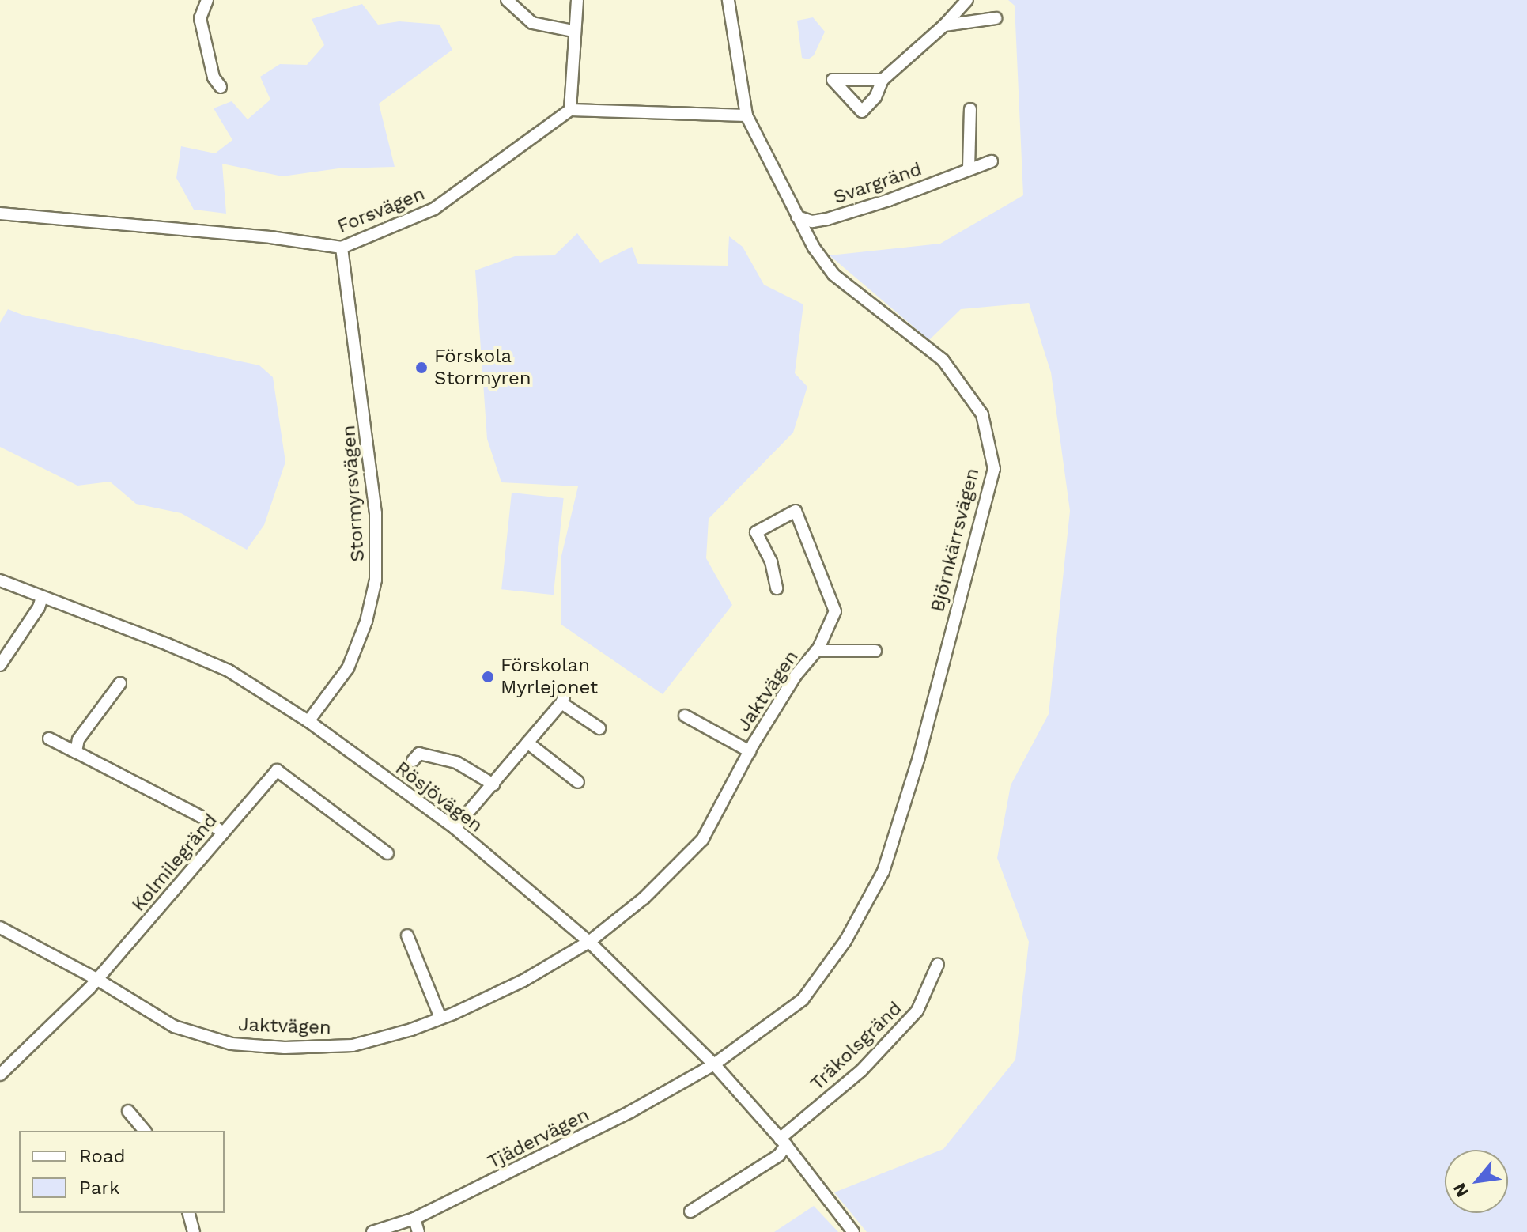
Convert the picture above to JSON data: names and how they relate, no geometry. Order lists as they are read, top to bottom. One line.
{"streets":{"street":["Svargränd","Forsvägen","Stormyrsvägen","Björnkärrsvägen","Jaktvägen","Rösjövägen","Kolmilegränd","Träkolsgränd","Tjädervägen"]},"crossings":[["Svargränd","Björnkärrsvägen"],["Forsvägen","Stormyrsvägen"],["Stormyrsvägen","Rösjövägen"],["Björnkärrsvägen","Rösjövägen"],["Björnkärrsvägen","Tjädervägen"],["Jaktvägen","Rösjövägen"],["Jaktvägen","Kolmilegränd"],["Rösjövägen","Träkolsgränd"],["Rösjövägen","Tjädervägen"]],"places":["Förskola Stormyren","Förskolan Myrlejonet"],"legend":["Road","Park"],"north":"bottom left"}
